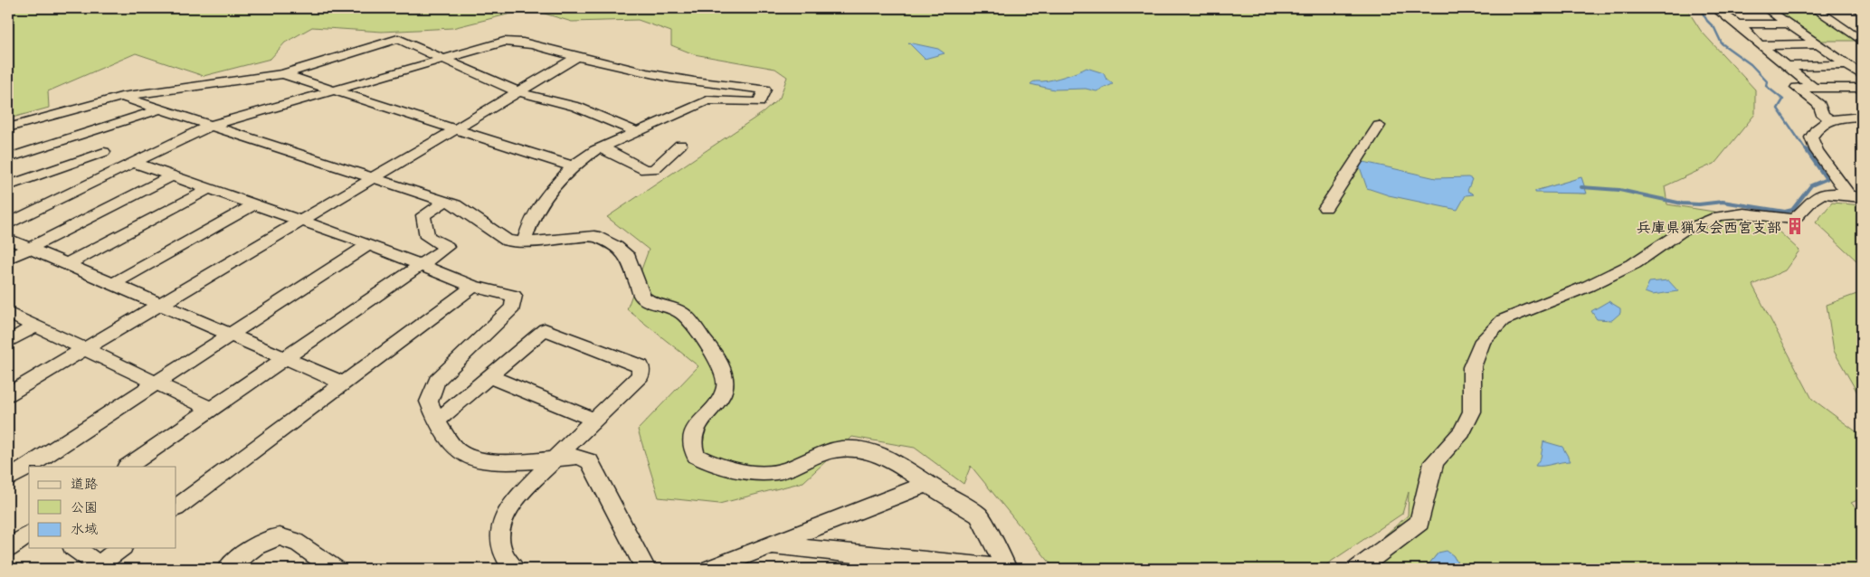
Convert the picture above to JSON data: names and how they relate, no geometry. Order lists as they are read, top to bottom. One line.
{"places":{"building":["兵庫県猟友会西宮支部"]},"legend":["道路","公園","水域"]}
